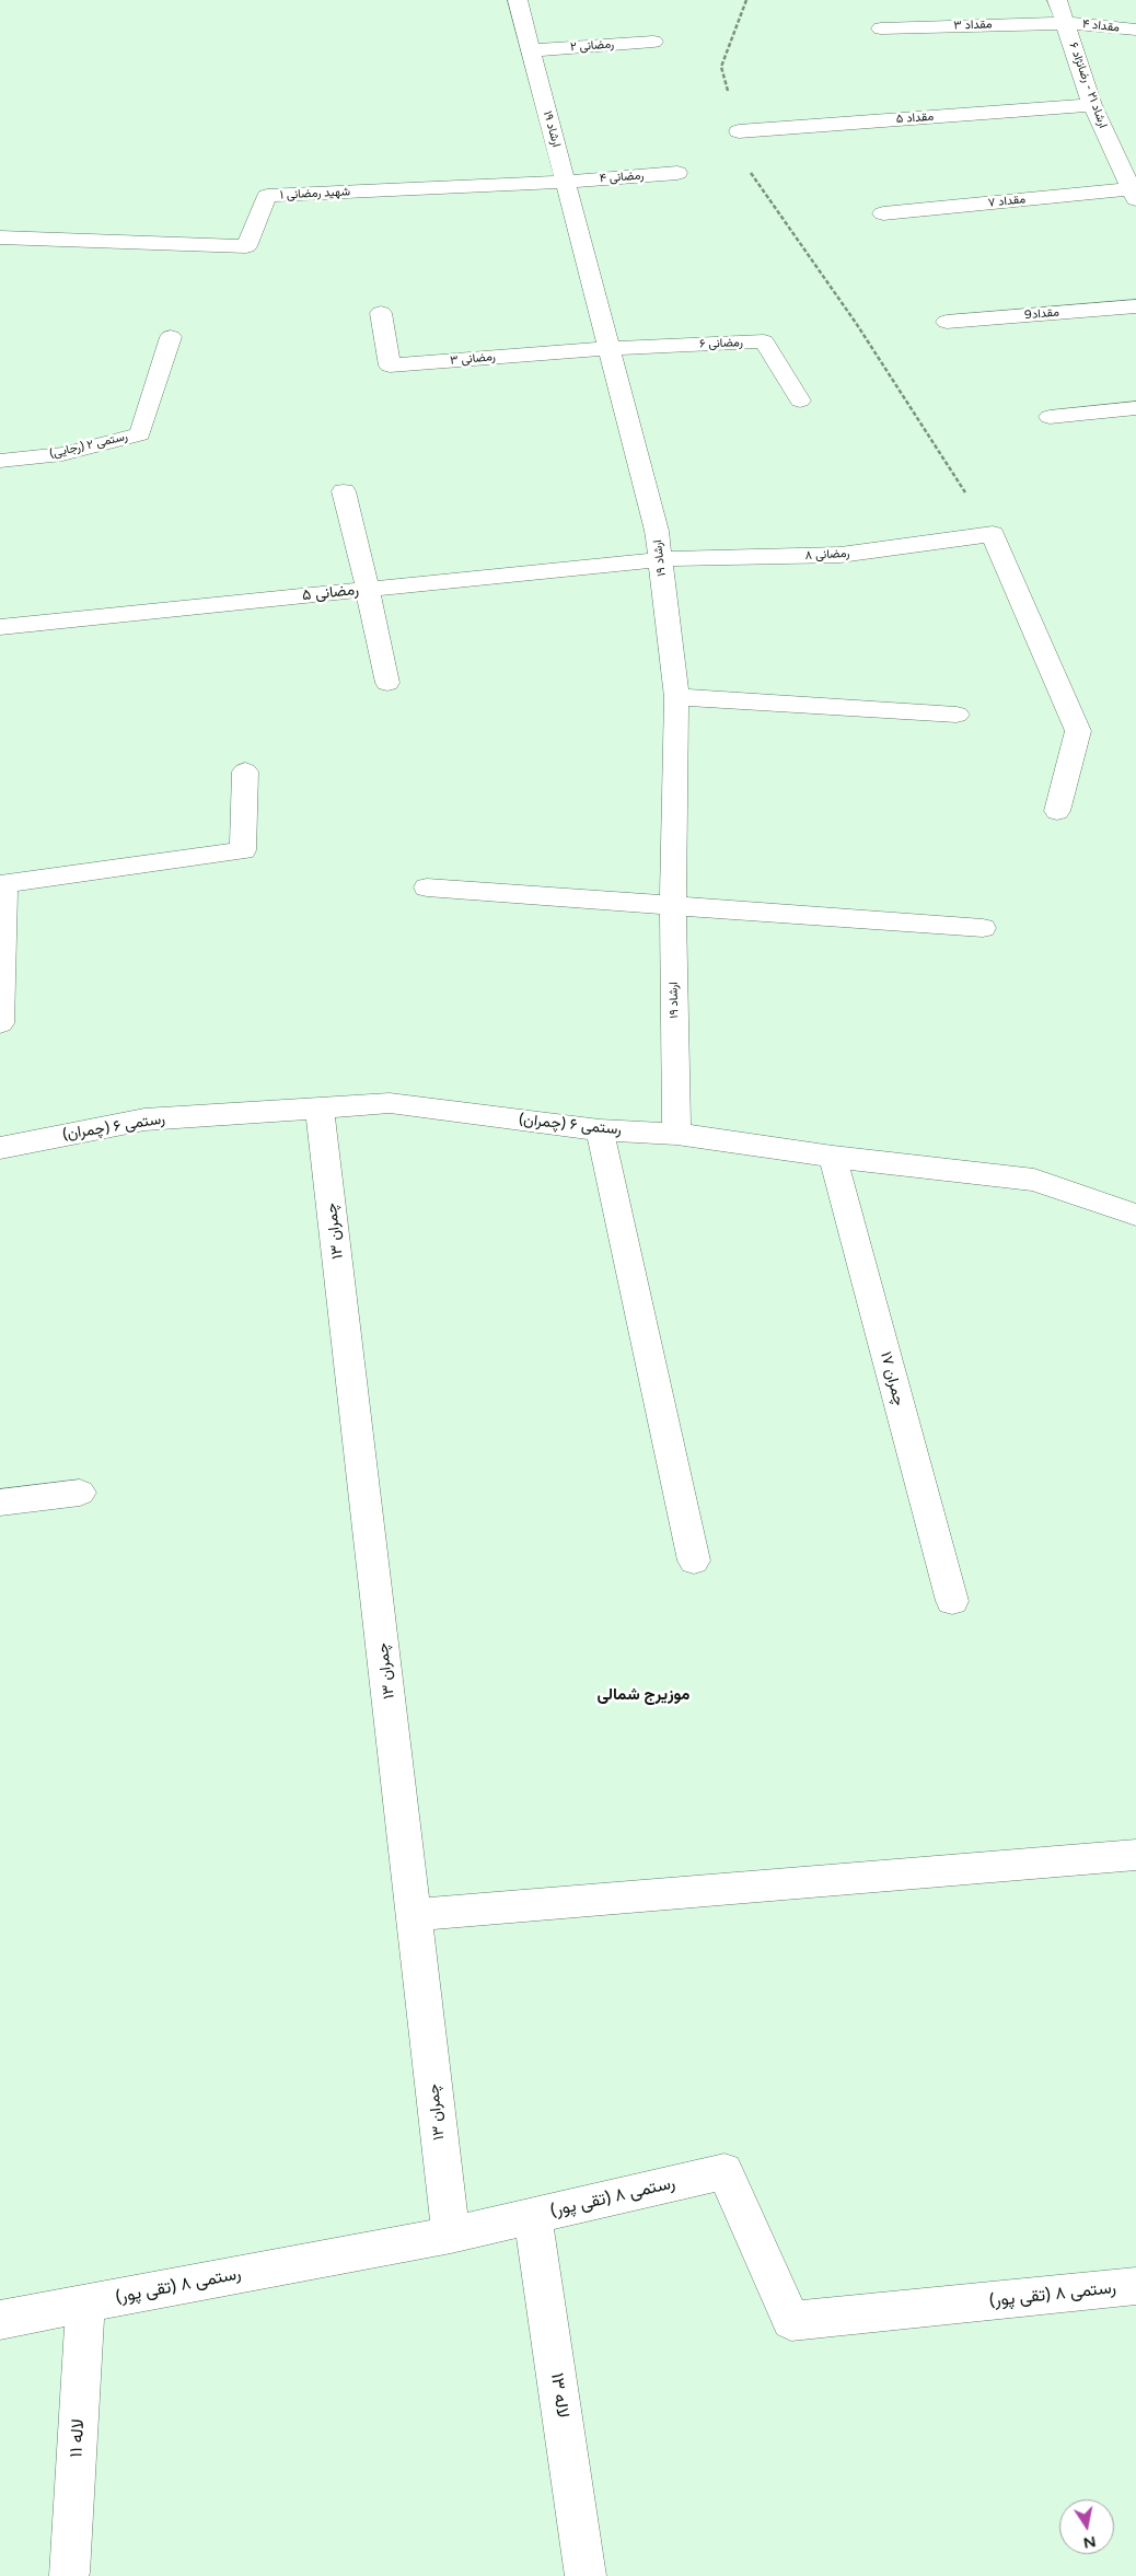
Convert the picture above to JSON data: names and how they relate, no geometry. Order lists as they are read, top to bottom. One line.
{"streets":{"street":["مقداد ۳","مقداد ۴","رمضانی ۲","ارشاد ۲۱ - رضانژاد ۶","مقداد ۵","ارشاد ۱۹","رمضانی ۴","شهید رمضانی ۱","مقداد ۷","مقداد9","رمضانی ۶","رمضانی ۳","رستمی ۲ (رجایی)","رمضانی ۸","رمضانی ۵","رستمی ۶ (چمران)","چمران ۱۳","چمران ۱۷","رستمی ۸ (تقی پور)","لاله ۱۳","لاله ۱۱"]},"crossings":[["مقداد ۳","مقداد ۴"],["مقداد ۳","ارشاد ۲۱ - رضانژاد ۶"],["مقداد ۴","ارشاد ۲۱ - رضانژاد ۶"],["رمضانی ۲","ارشاد ۱۹"],["ارشاد ۲۱ - رضانژاد ۶","مقداد ۵"],["ارشاد ۲۱ - رضانژاد ۶","مقداد ۷"],["ارشاد ۱۹","رمضانی ۴"],["ارشاد ۱۹","شهید رمضانی ۱"],["ارشاد ۱۹","رمضانی ۶"],["ارشاد ۱۹","رمضانی ۳"],["ارشاد ۱۹","رمضانی ۸"],["ارشاد ۱۹","رمضانی ۵"],["ارشاد ۱۹","رستمی ۶ (چمران)"],["رمضانی ۴","شهید رمضانی ۱"],["رمضانی ۶","رمضانی ۳"],["رمضانی ۸","رمضانی ۵"],["رستمی ۶ (چمران)","چمران ۱۳"],["رستمی ۶ (چمران)","چمران ۱۷"],["چمران ۱۳","رستمی ۸ (تقی پور)"],["رستمی ۸ (تقی پور)","لاله ۱۳"],["رستمی ۸ (تقی پور)","لاله ۱۱"]],"districts":["موزیرج شمالی"],"north":"bottom"}
